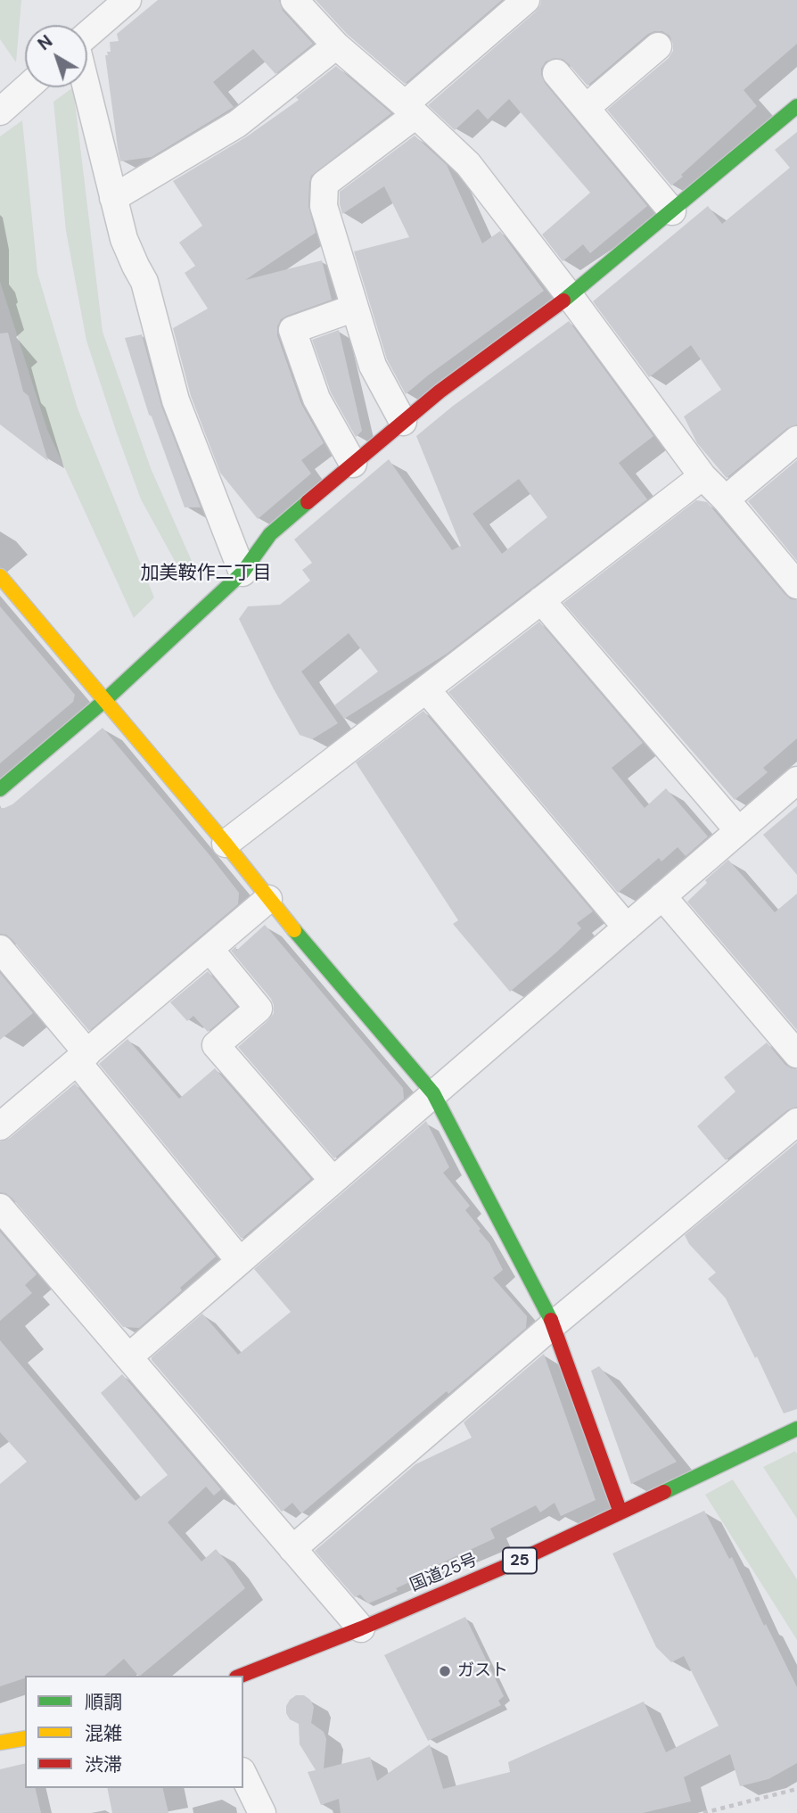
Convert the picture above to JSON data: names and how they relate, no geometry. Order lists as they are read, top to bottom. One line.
{"streets":{"main road":["25","国道25号"]},"districts":["加美鞍作二丁目"],"places":["ガスト"],"legend":["順調","混雑","渋滞"],"north":"top left"}
